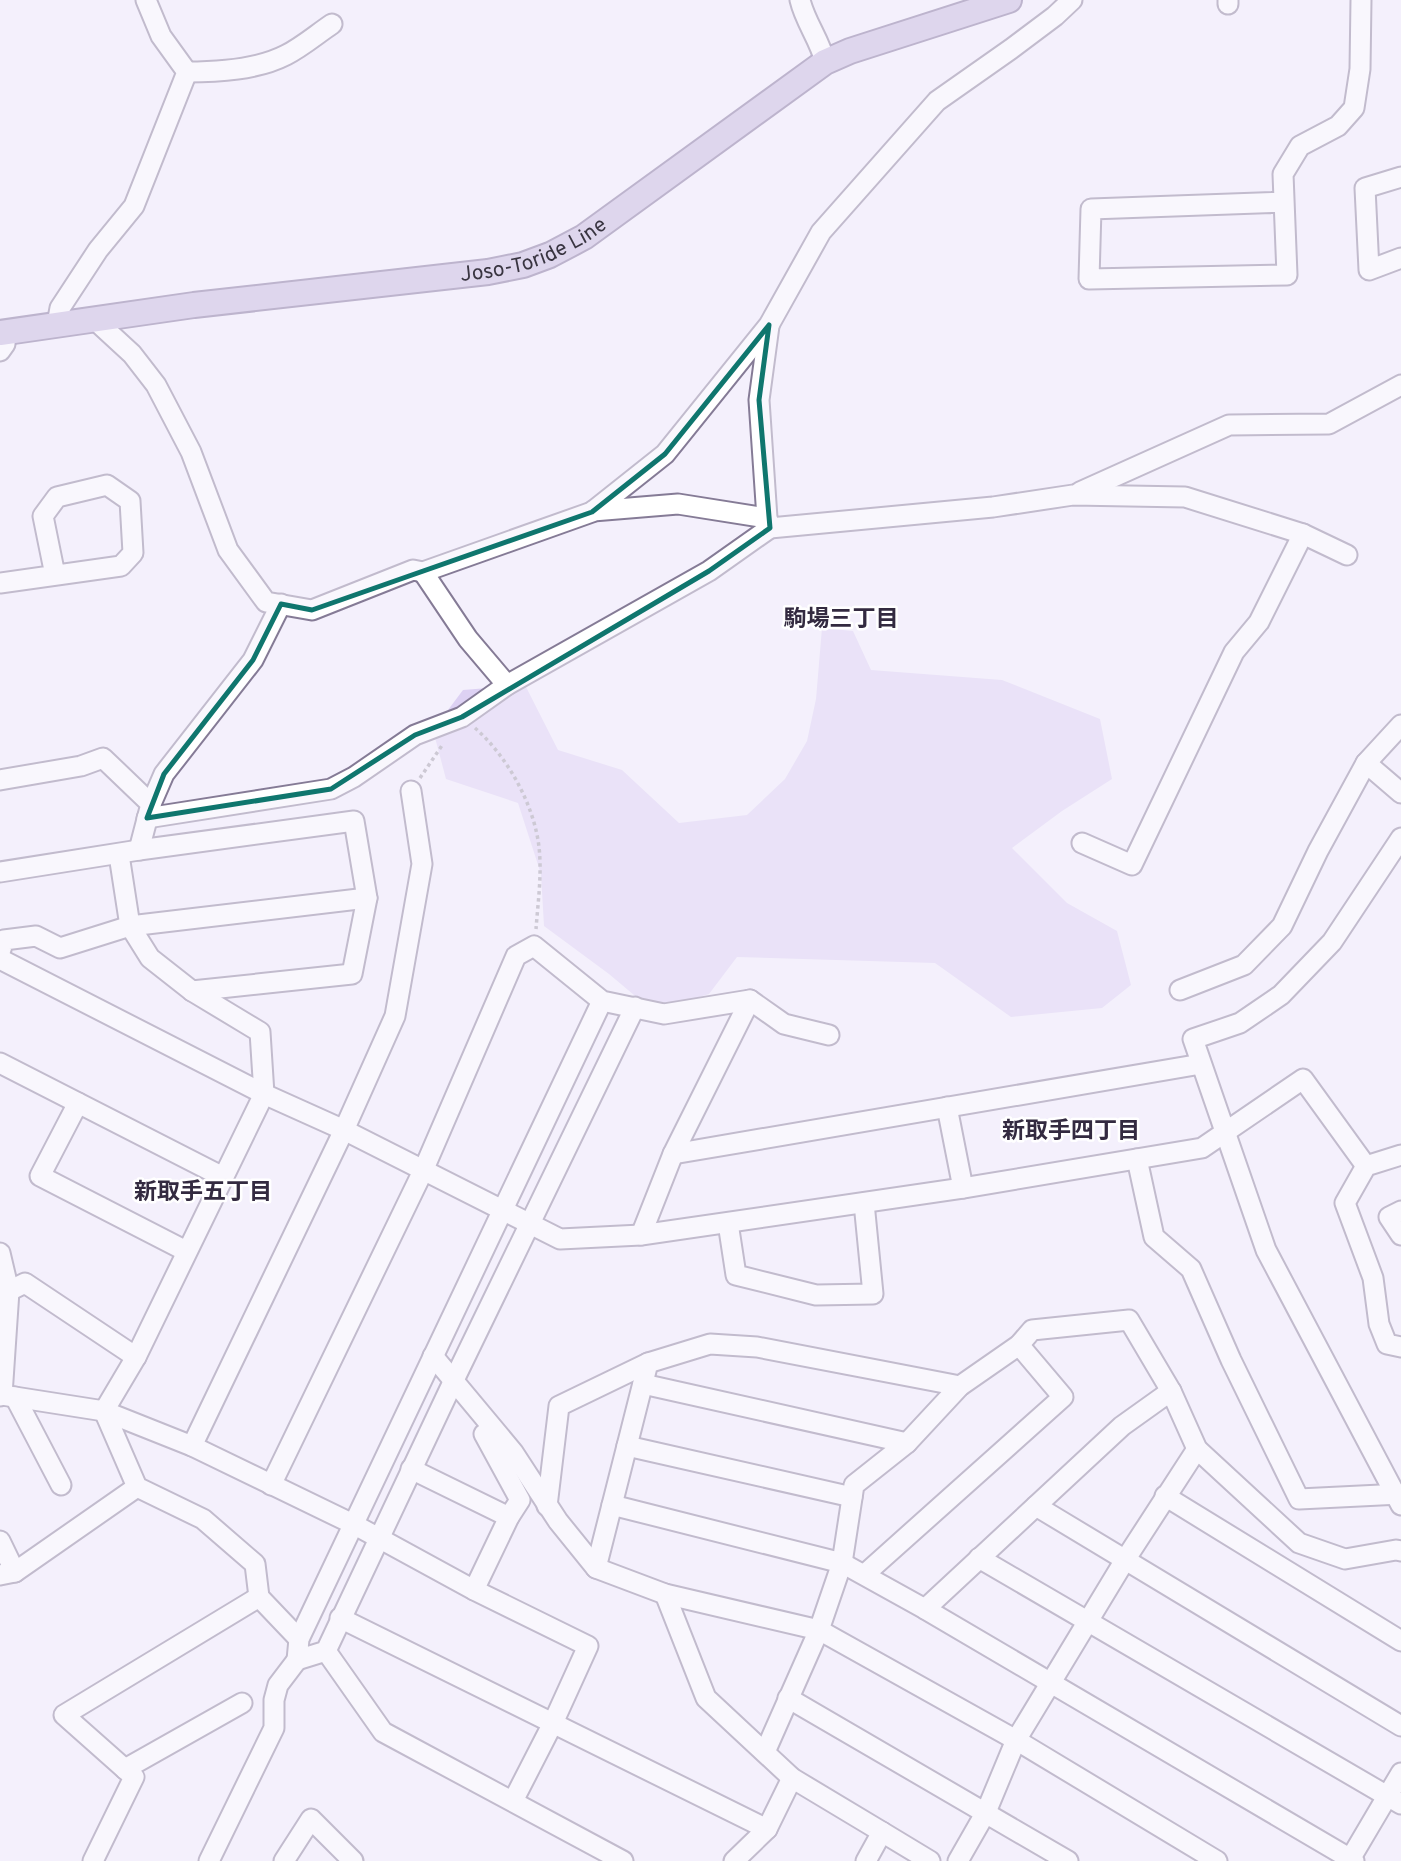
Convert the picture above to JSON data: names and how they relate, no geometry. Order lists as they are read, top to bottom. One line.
{"streets":{"main road":["Joso-Toride Line"]},"districts":["駒場三丁目","新取手四丁目","新取手五丁目"]}
